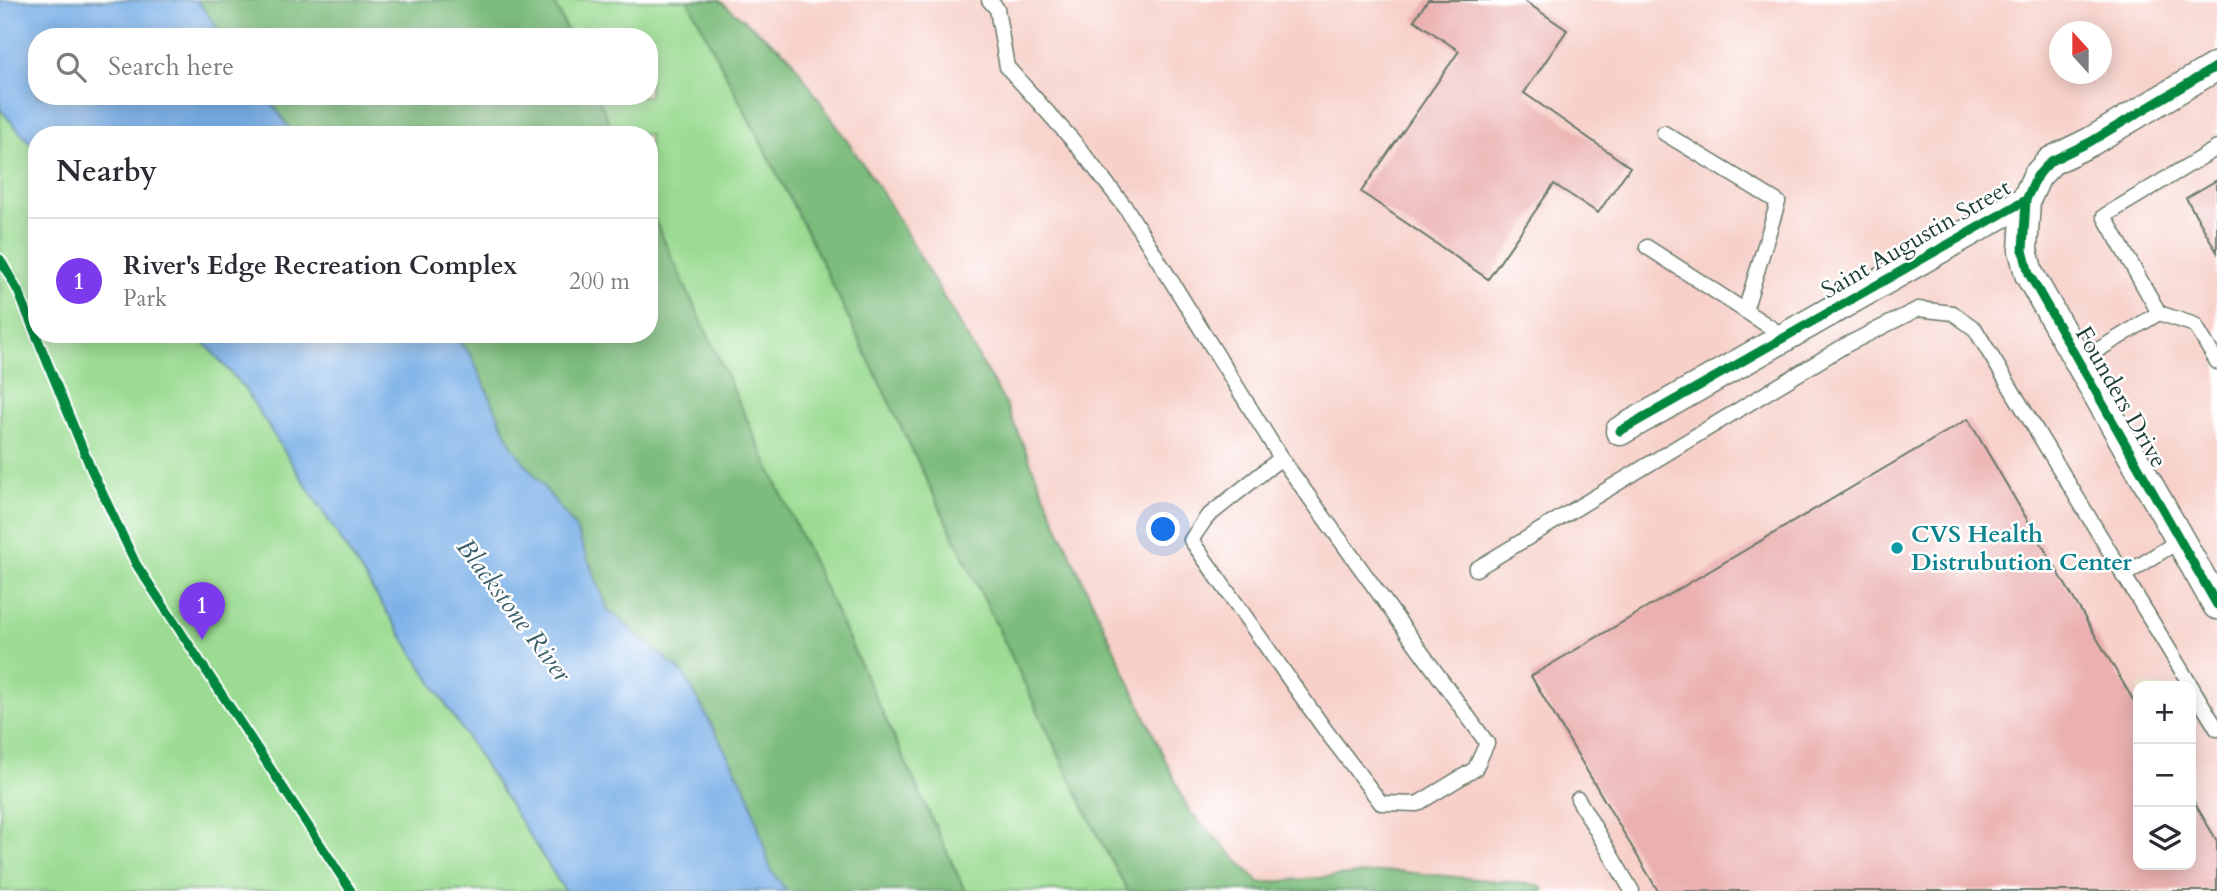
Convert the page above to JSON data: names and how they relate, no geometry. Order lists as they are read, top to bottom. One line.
{"streets":{"street":["Saint Augustin Street","Founders Drive"]},"crossings":[["Saint Augustin Street","Founders Drive"]],"water":["Blackstone River"],"places":["CVS Health Distrubution Center"],"north":"top","page":{"search":"Search here","heading":"Nearby","list":[{"mark":"1","name":"River's Edge Recreation Complex","note":"Park","value":"200 m"}],"pins":"1","map_buttons":["+","−"]}}
